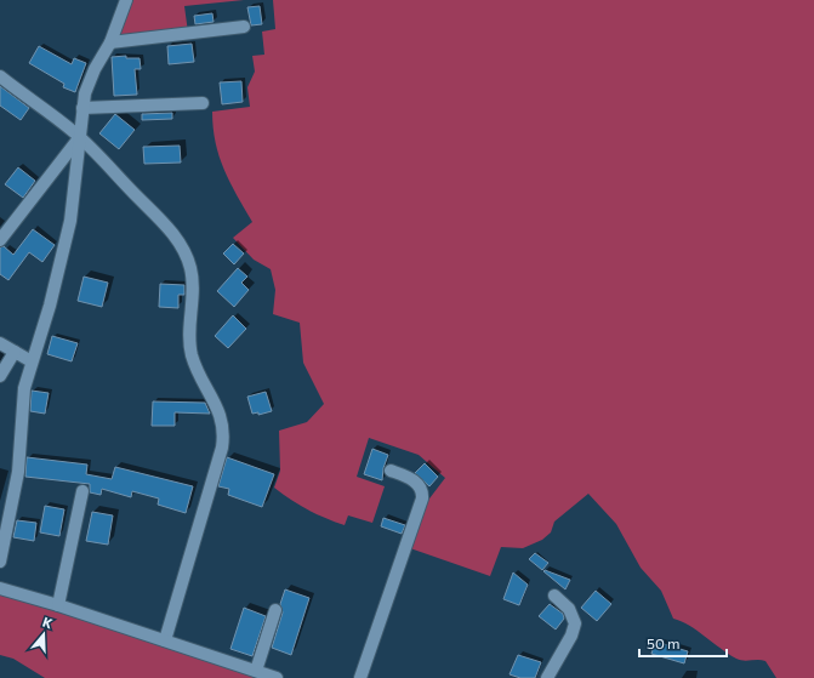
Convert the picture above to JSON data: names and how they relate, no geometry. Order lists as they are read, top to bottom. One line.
{"scale_bar":"50 m","north":"top"}
